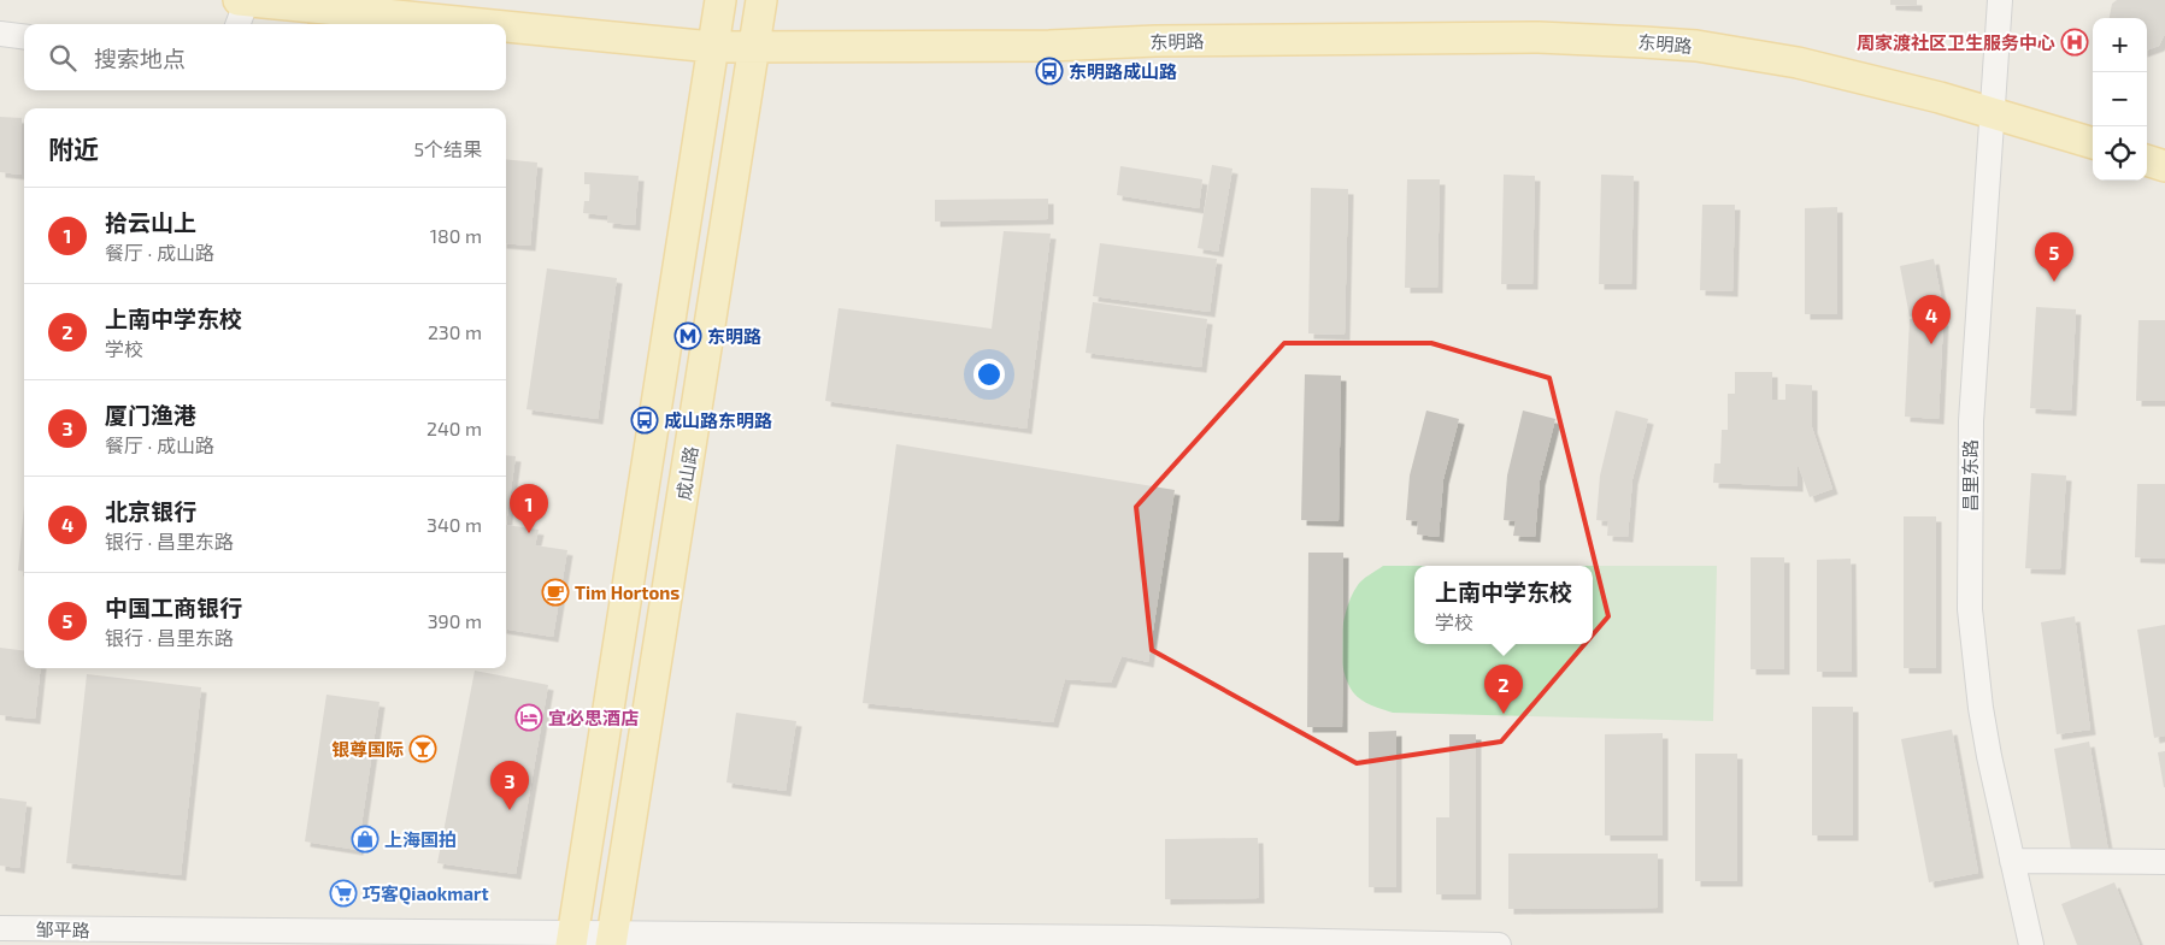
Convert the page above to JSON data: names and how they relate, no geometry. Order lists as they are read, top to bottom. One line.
{"streets":{"main road":["东明路","成山路"],"street":["昌里东路","邹平路"]},"crossings":[["东明路","成山路"],["东明路","昌里东路"],["成山路","邹平路"]],"places":{"hospital":["周家渡社区卫生服务中心"],"bus stop":["东明路成山路","成山路东明路"],"metro station":["东明路"],"cafe":["Tim Hortons"],"hotel":["宜必思酒店"],"bar":["银尊国际"],"shop":["上海国拍"],"supermarket":["巧客Qiaokmart"]},"page":{"map_buttons":["+","−"],"search":"搜索地点","heading":["附近","5个结果"],"list":[{"mark":"1","name":"拾云山上","note":"餐厅 · 成山路","value":"180 m"},{"mark":"2","name":"上南中学东校","note":"学校","value":"230 m"},{"mark":"3","name":"厦门渔港","note":"餐厅 · 成山路","value":"240 m"},{"mark":"4","name":"北京银行","note":"银行 · 昌里东路","value":"340 m"},{"mark":"5","name":"中国工商银行","note":"银行 · 昌里东路","value":"390 m"}],"pins":["5","4","1","2","3"],"popup":["上南中学东校","学校"]}}
